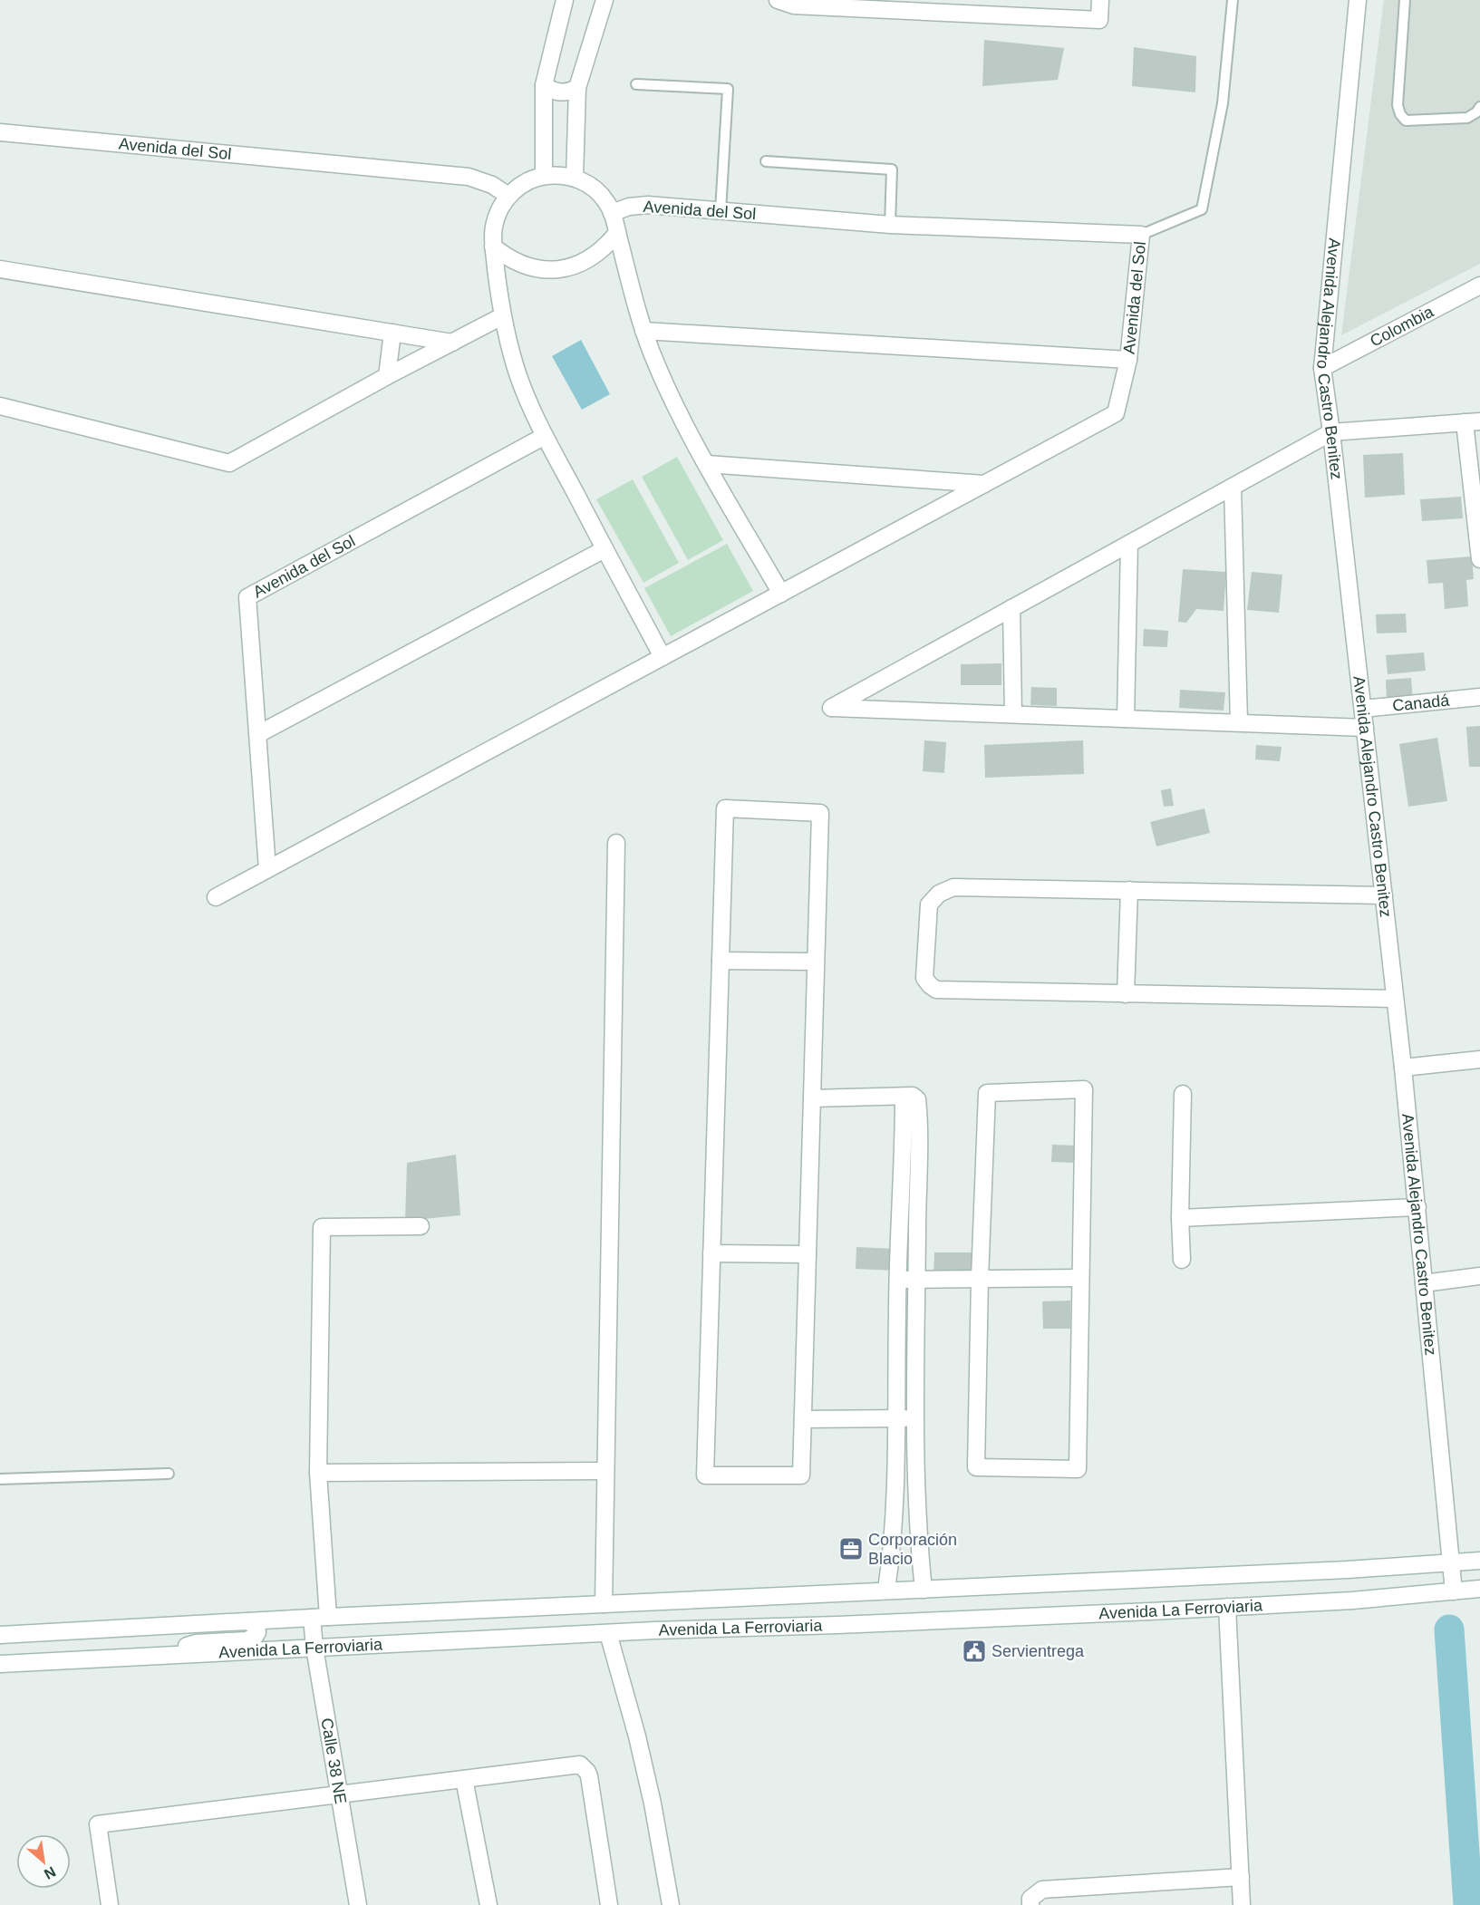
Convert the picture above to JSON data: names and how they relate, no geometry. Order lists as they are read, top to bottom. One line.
{"streets":{"street":["Avenida del Sol","Colombia","Avenida Alejandro Castro Benitez","Canadá","Avenida La Ferroviaria","Calle 38 NE"]},"crossings":[["Colombia","Avenida Alejandro Castro Benitez"],["Avenida Alejandro Castro Benitez","Canadá"],["Avenida Alejandro Castro Benitez","Avenida La Ferroviaria"],["Avenida La Ferroviaria","Calle 38 NE"]],"places":{"office":["Corporación Blacio"],"public building":["Servientrega"]},"north":"bottom right"}
